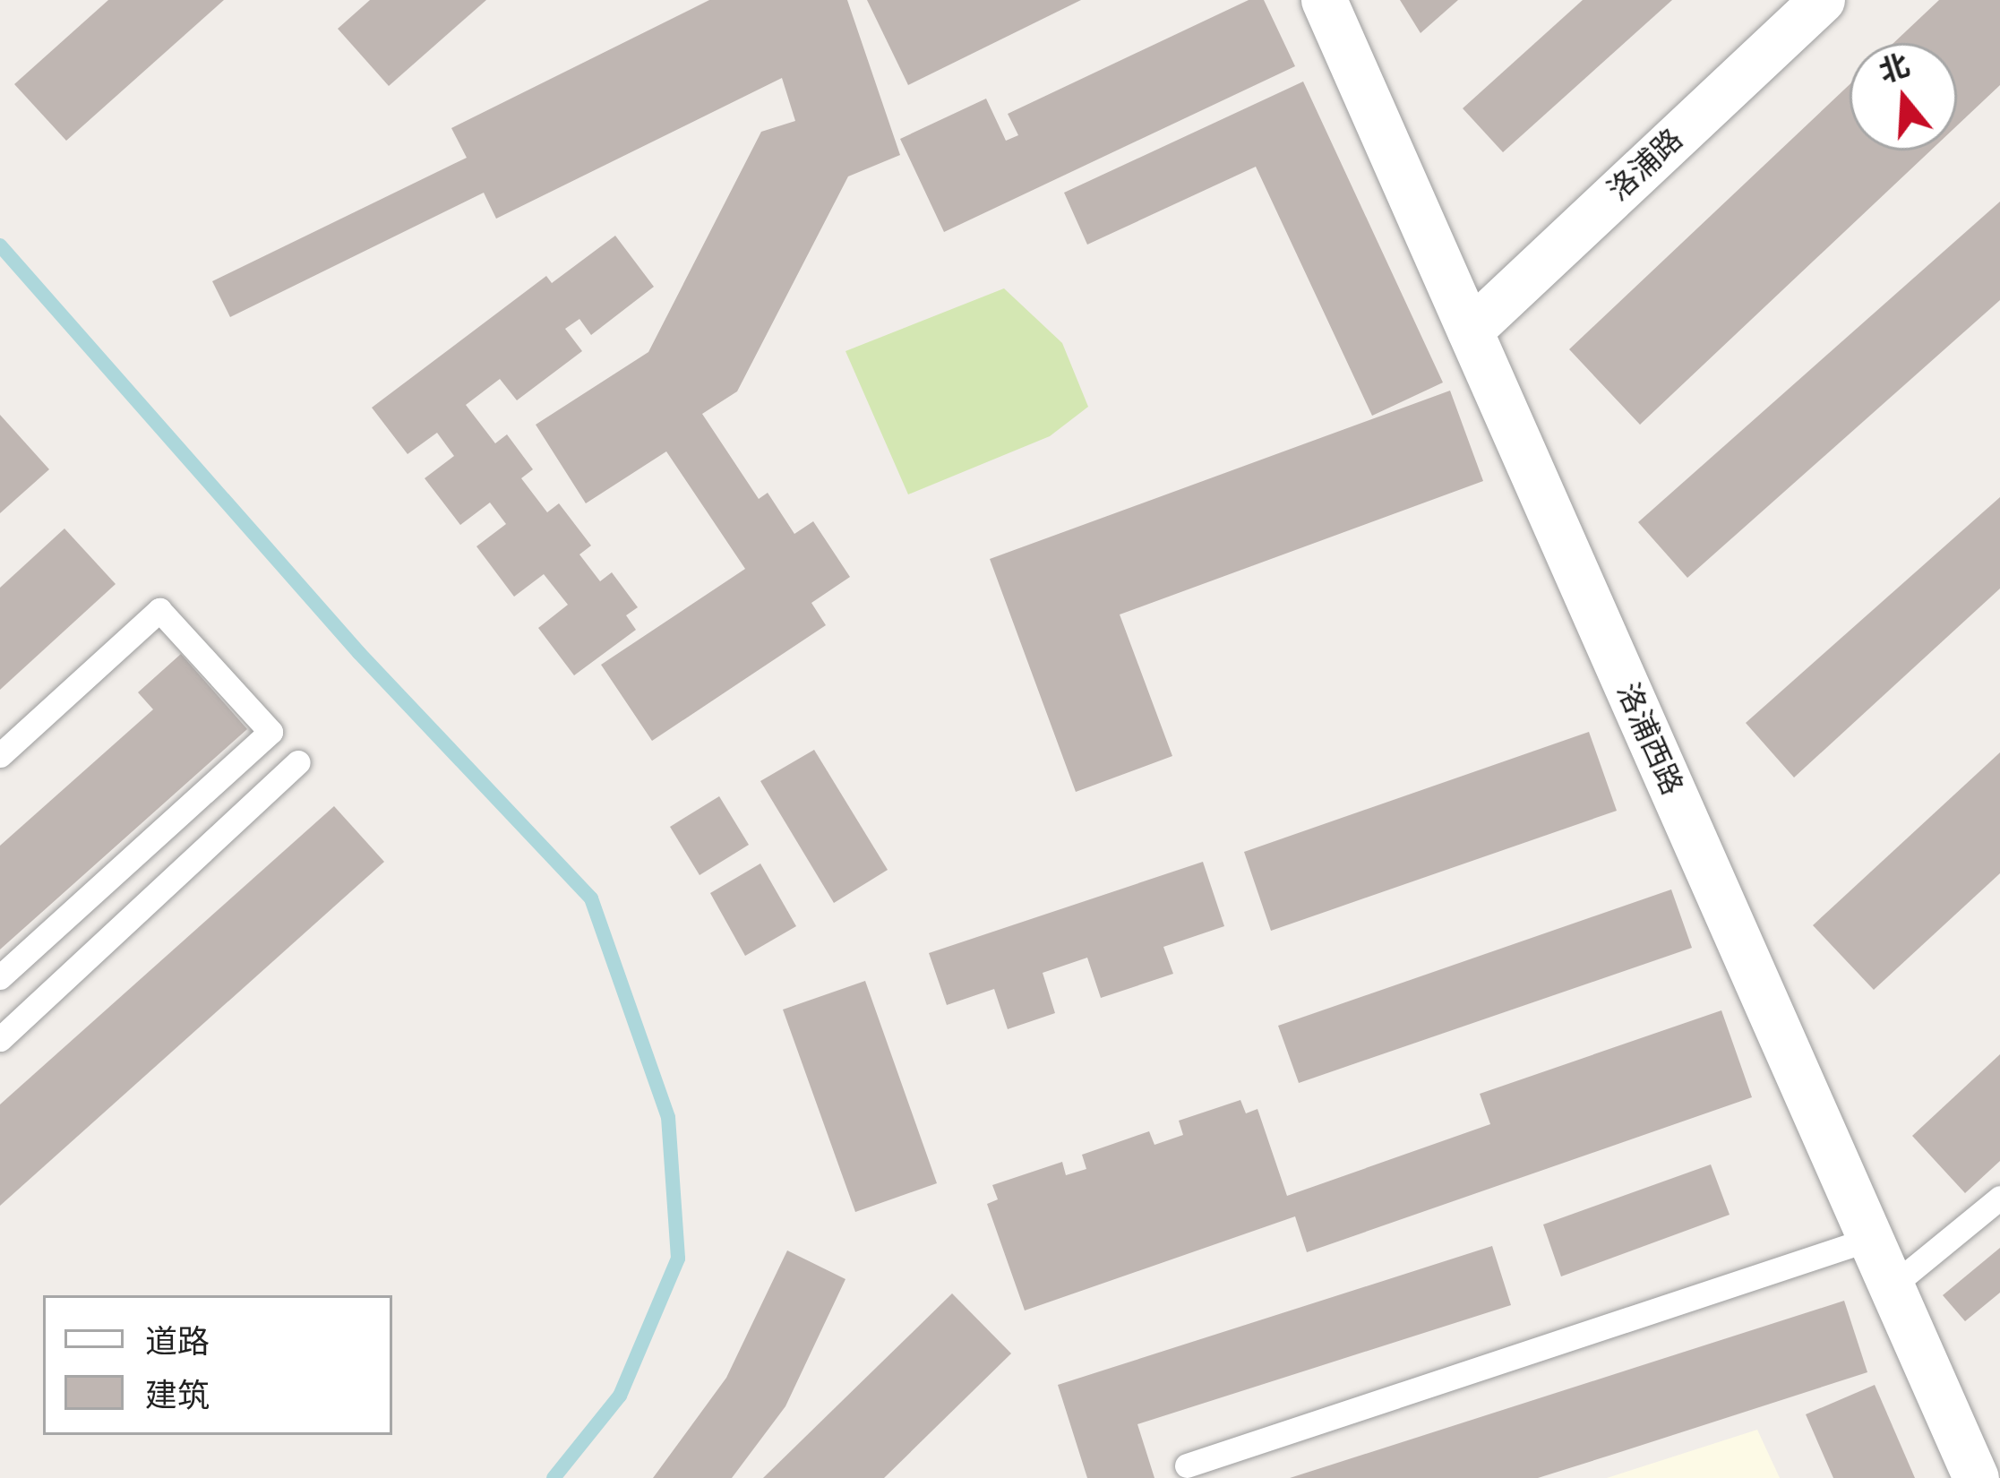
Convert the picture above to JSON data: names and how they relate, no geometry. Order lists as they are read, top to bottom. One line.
{"streets":{"street":["洛浦路","洛浦西路"]},"crossings":[["洛浦路","洛浦西路"]],"legend":["道路","建筑"],"north":"top"}
